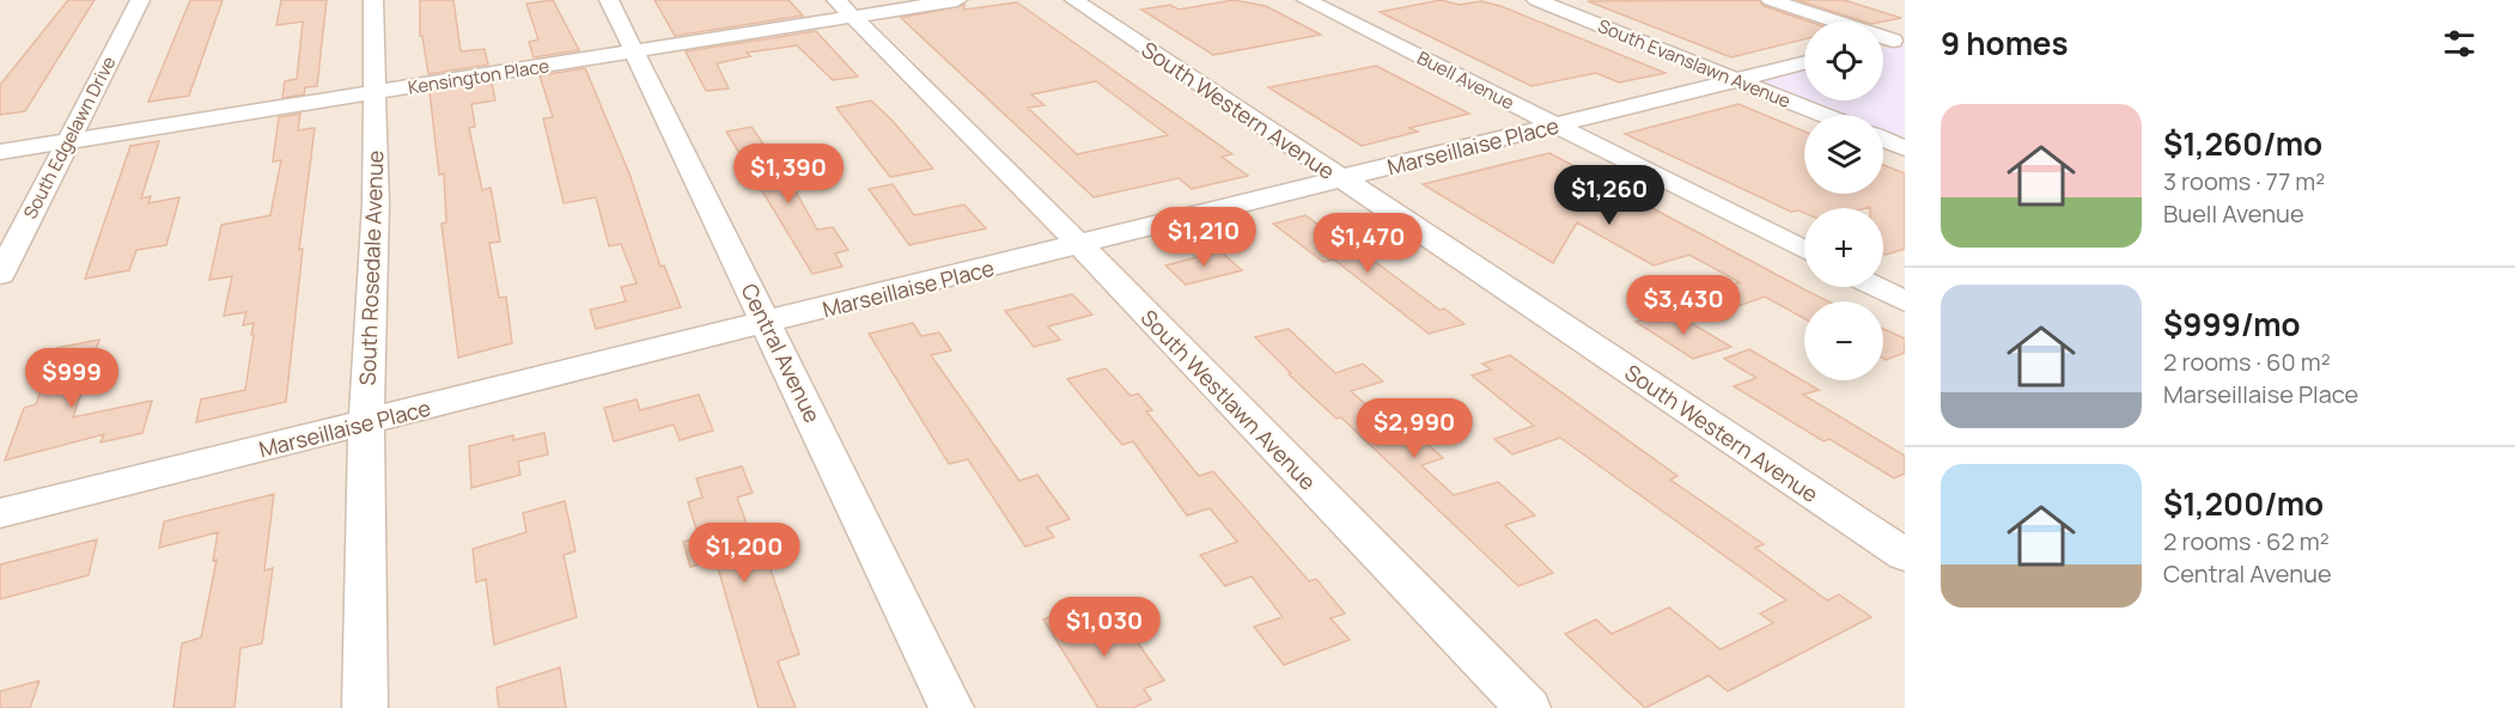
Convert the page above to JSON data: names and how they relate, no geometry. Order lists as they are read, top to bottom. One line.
{"streets":{"street":["South Evanslawn Avenue","Kensington Place","Buell Avenue","South Western Avenue","South Edgelawn Drive","Marseillaise Place","South Rosedale Avenue","Central Avenue","South Westlawn Avenue"]},"crossings":[["South Evanslawn Avenue","Marseillaise Place"],["Kensington Place","South Edgelawn Drive"],["Kensington Place","South Rosedale Avenue"],["Kensington Place","Central Avenue"],["Kensington Place","South Westlawn Avenue"],["Buell Avenue","Marseillaise Place"],["South Western Avenue","Marseillaise Place"],["Marseillaise Place","South Rosedale Avenue"],["Marseillaise Place","Central Avenue"],["Marseillaise Place","South Westlawn Avenue"]],"page":{"heading":"9 homes","map_buttons":["+","−"],"list":[{"name":"$1,260/mo","note":"3 rooms · 77 m² · Buell Avenue"},{"name":"$999/mo","note":"2 rooms · 60 m² · Marseillaise Place"},{"name":"$1,200/mo","note":"2 rooms · 62 m² · Central Avenue"}],"price":["$1,390","$1,260","$1,210","$1,470","$3,430","$999","$2,990","$1,200","$1,030"]}}
